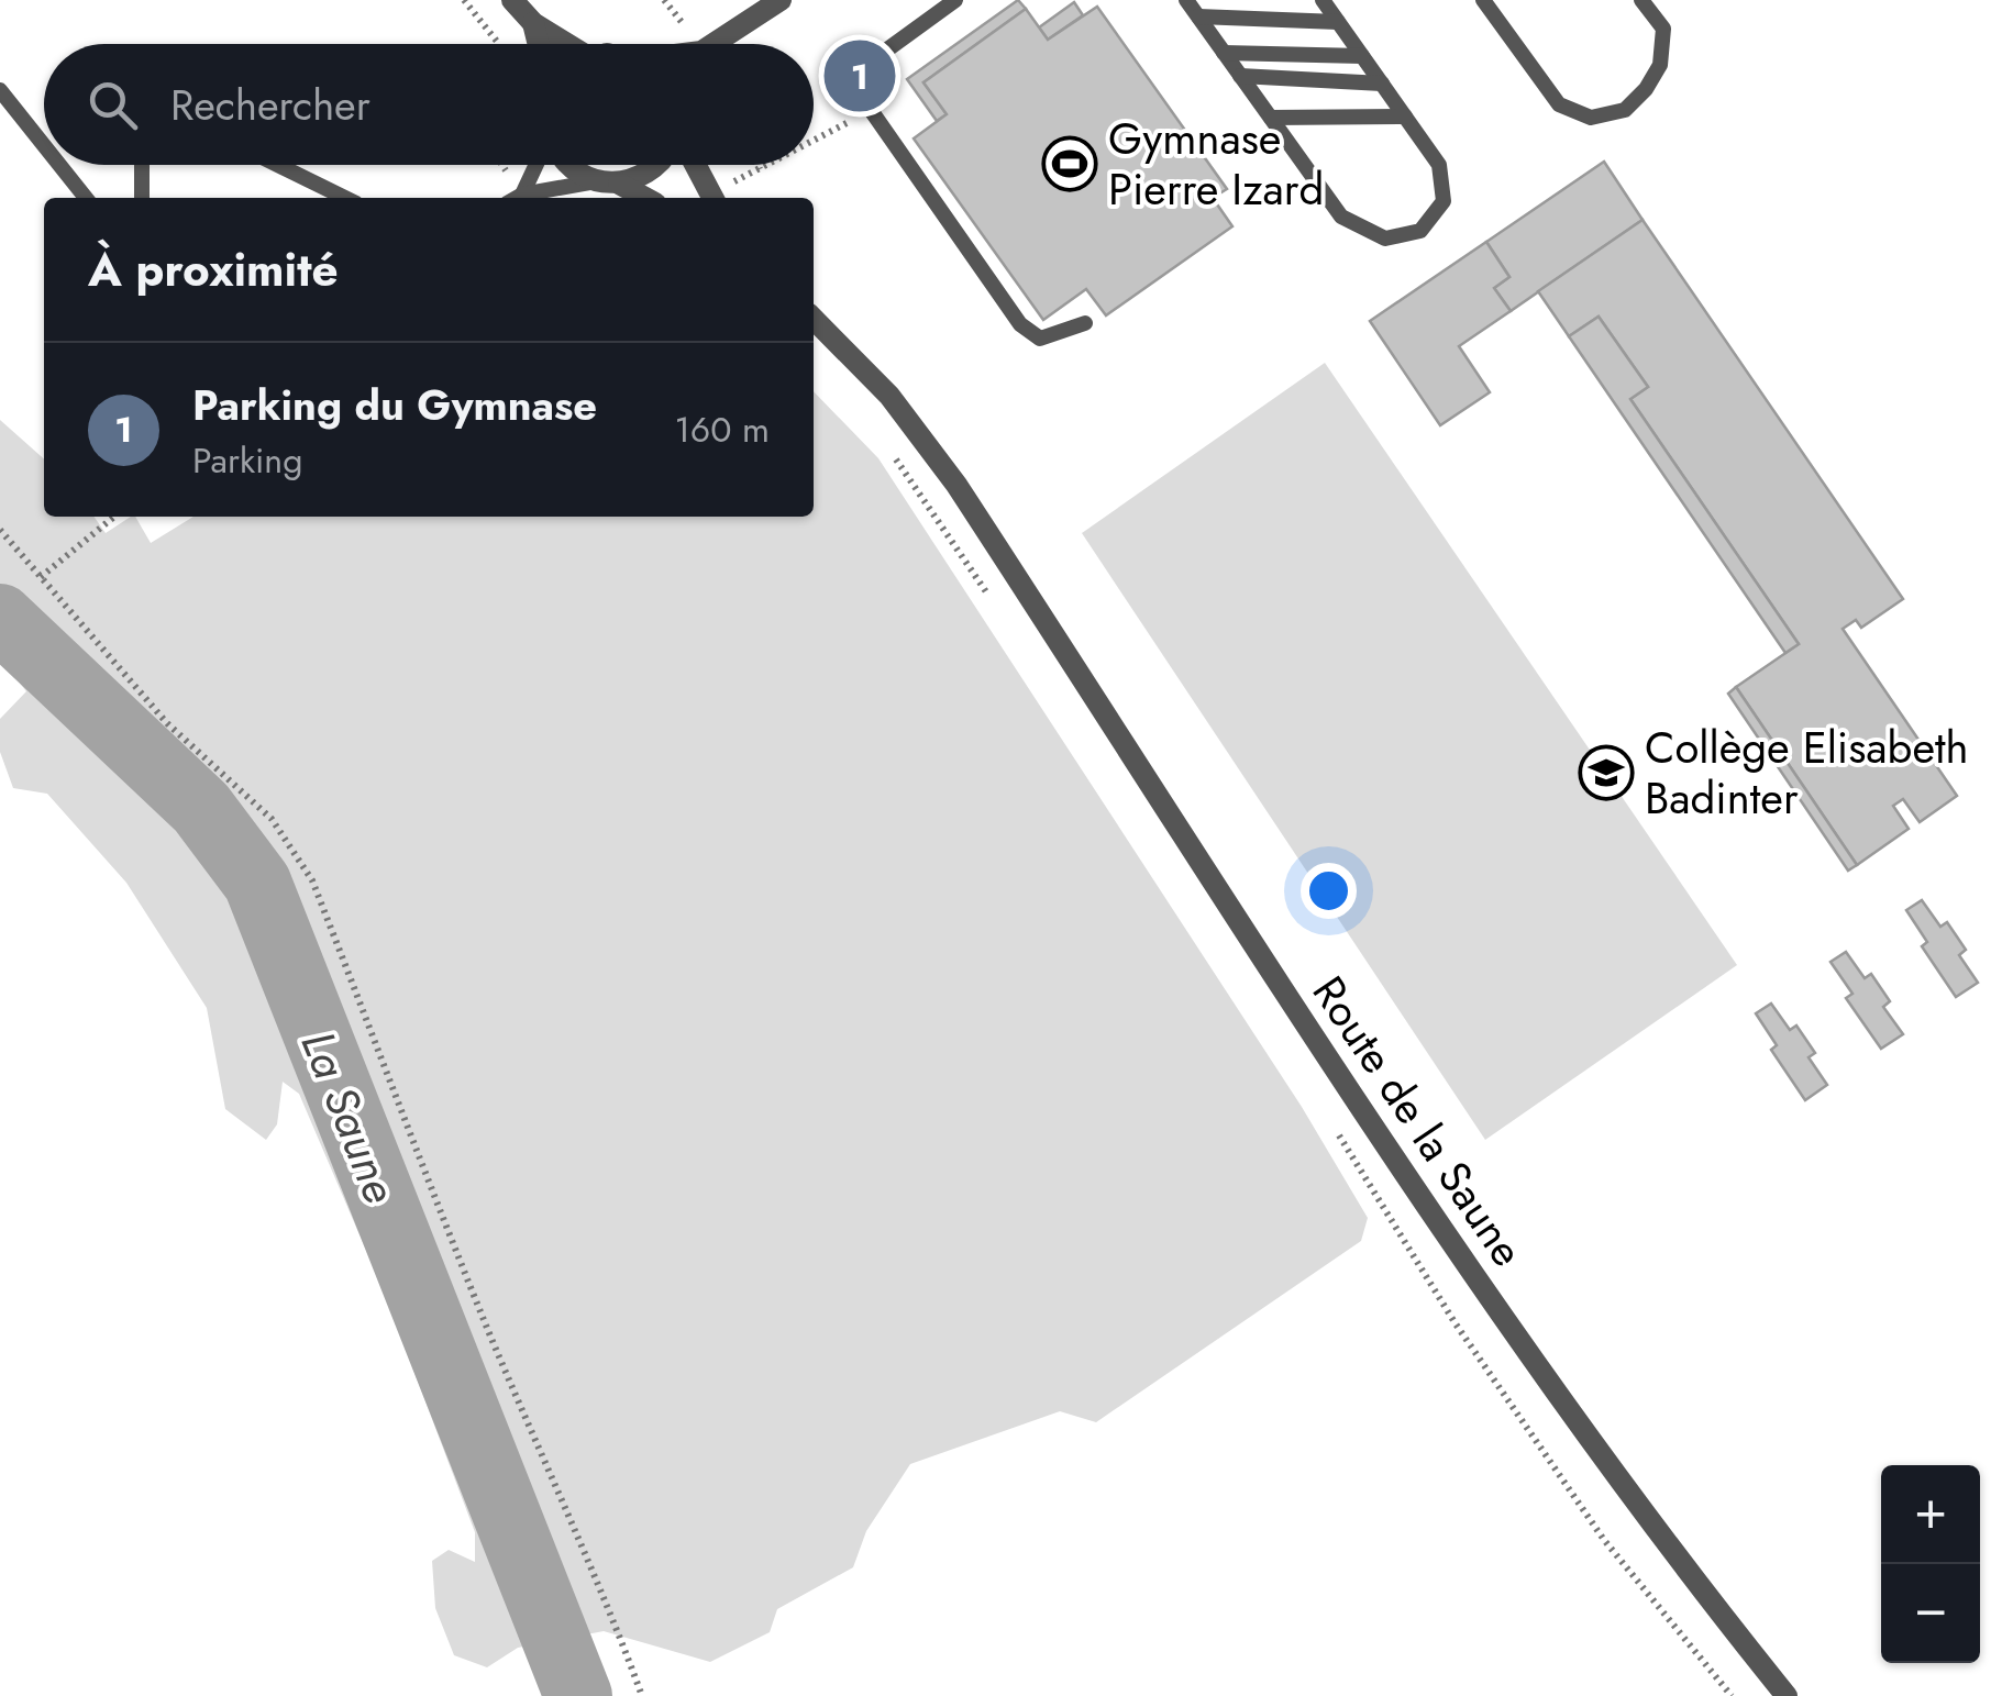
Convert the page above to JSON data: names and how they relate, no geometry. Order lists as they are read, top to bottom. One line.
{"streets":{"street":["Route de la Saune"]},"water":["La Saune"],"places":{"sports":["Gymnase Pierre Izard"],"school or university":["Collège Elisabeth Badinter"]},"page":{"pins":"1","search":"Rechercher","heading":"À proximité","list":[{"mark":"1","name":"Parking du Gymnase","note":"Parking","value":"160 m"}],"map_buttons":["+","−"]}}
